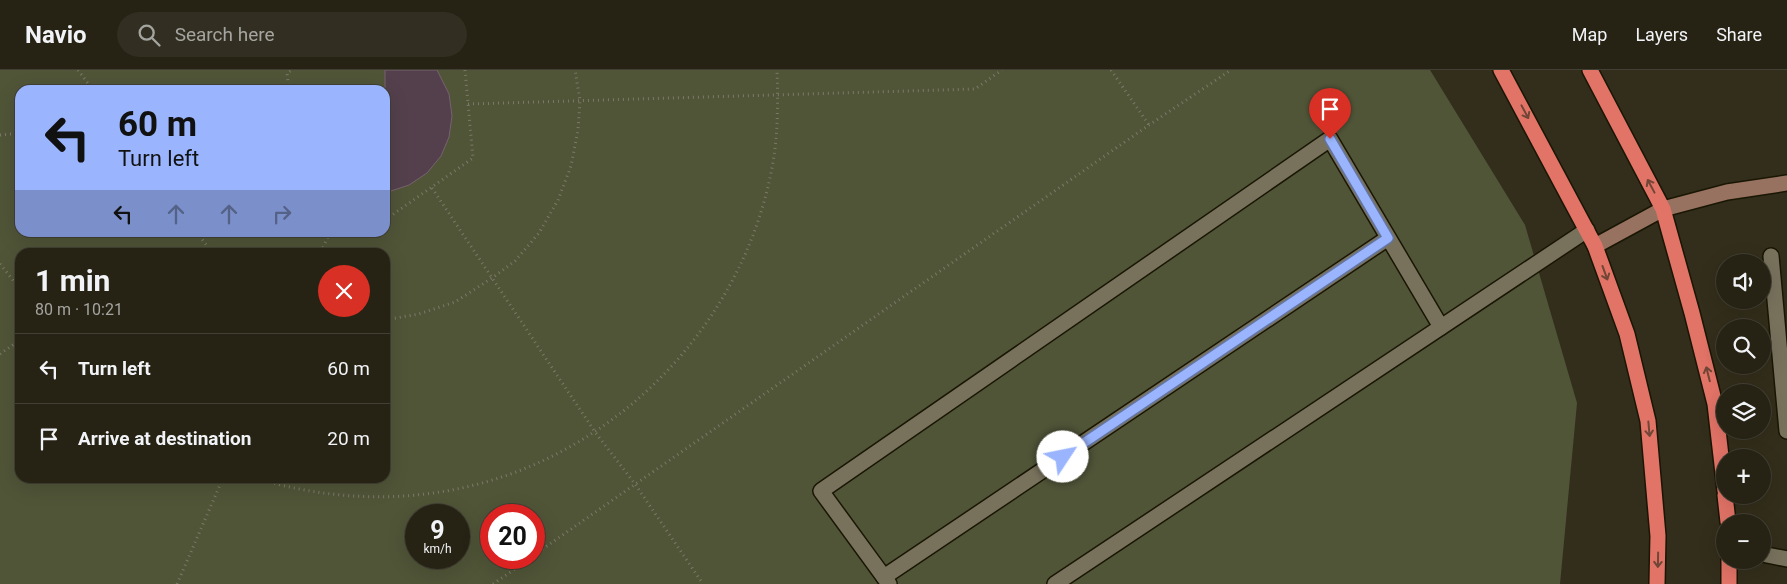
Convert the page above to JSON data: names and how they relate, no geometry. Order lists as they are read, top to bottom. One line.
{"page":{"header":"Navio","search":"Search here","nav":["Map","Layers","Share"],"turn":["60 m","Turn left"],"heading":["1 min","80 m · 10:21"],"map_buttons":["+","−"],"list":[{"name":"Turn left","value":"60 m"},{"name":"Arrive at destination","value":"20 m"}],"speed":"9 km/h","limit":"20"}}
